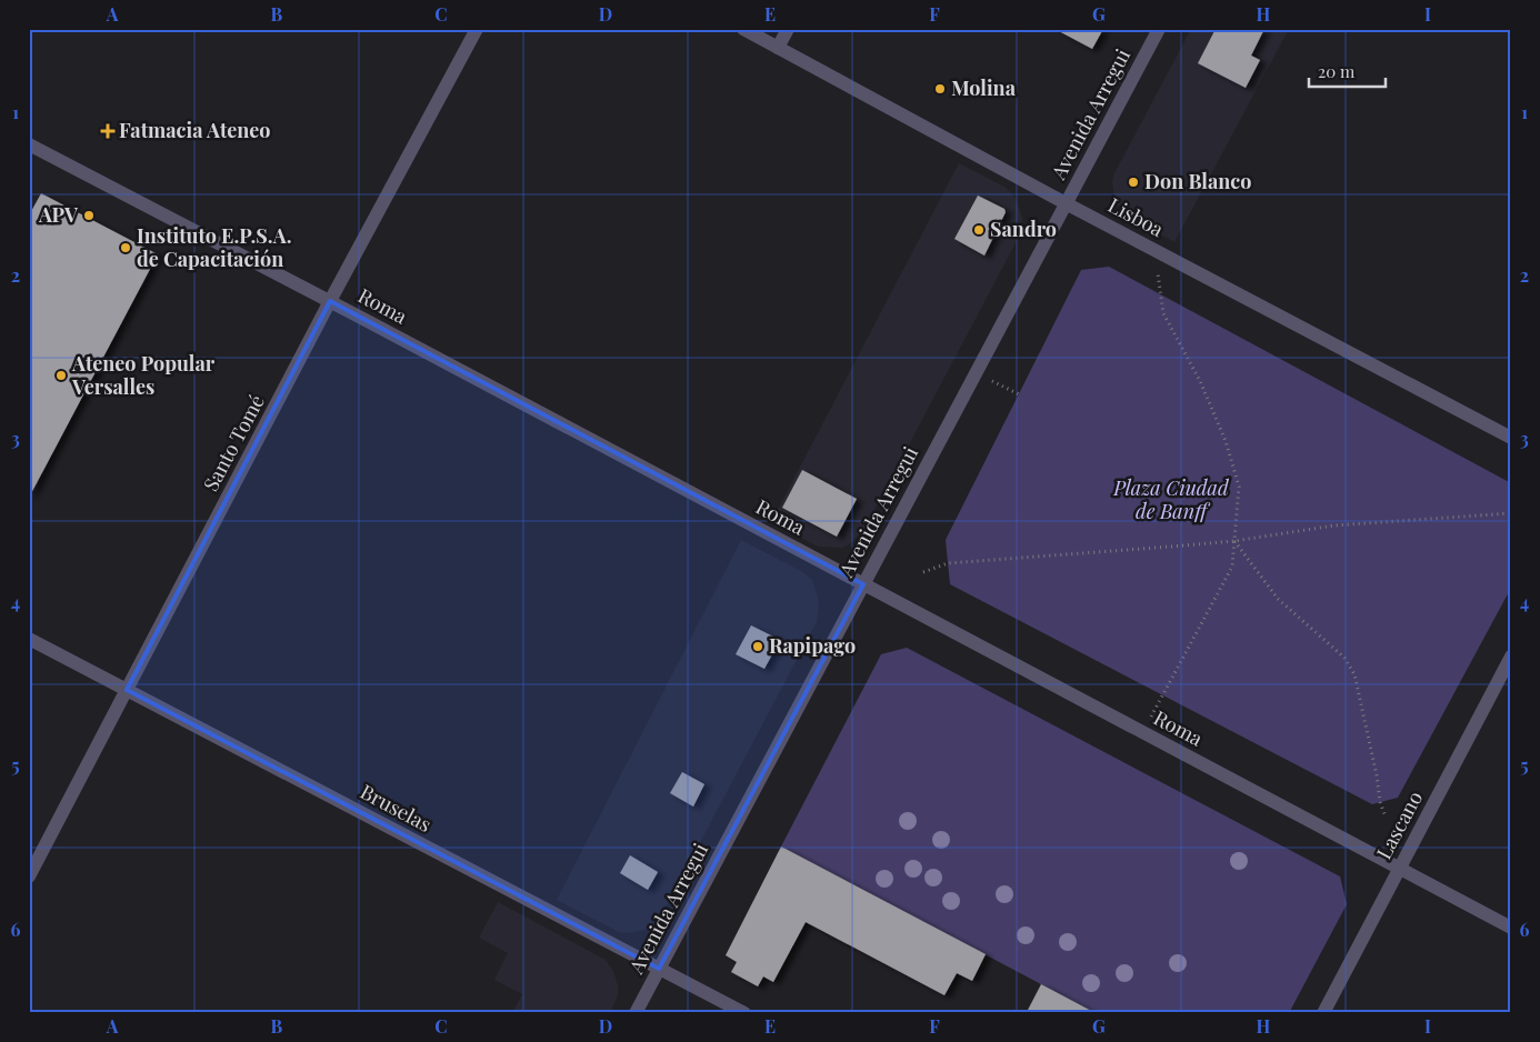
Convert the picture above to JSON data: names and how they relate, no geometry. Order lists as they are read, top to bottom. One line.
{"streets":{"street":["Avenida Arregui","Lisboa","Roma","Santo Tomé","Bruselas","Lascano"]},"crossings":[["Avenida Arregui","Lisboa"],["Avenida Arregui","Roma"],["Avenida Arregui","Bruselas"],["Roma","Santo Tomé"],["Roma","Lascano"],["Santo Tomé","Bruselas"]],"parks":["Plaza Ciudad de Banff"],"places":{"other":["Molina","Don Blanco","APV","Sandro","Instituto E.P.S.A. de Capacitación","Ateneo Popular Versalles","Rapipago"],"health":["Fatmacia Ateneo"]},"scale_bar":"20 m","grid":{"columns":["A","B","C","D","E","F","G","H","I"],"rows":["1","2","3","4","5","6"]}}
